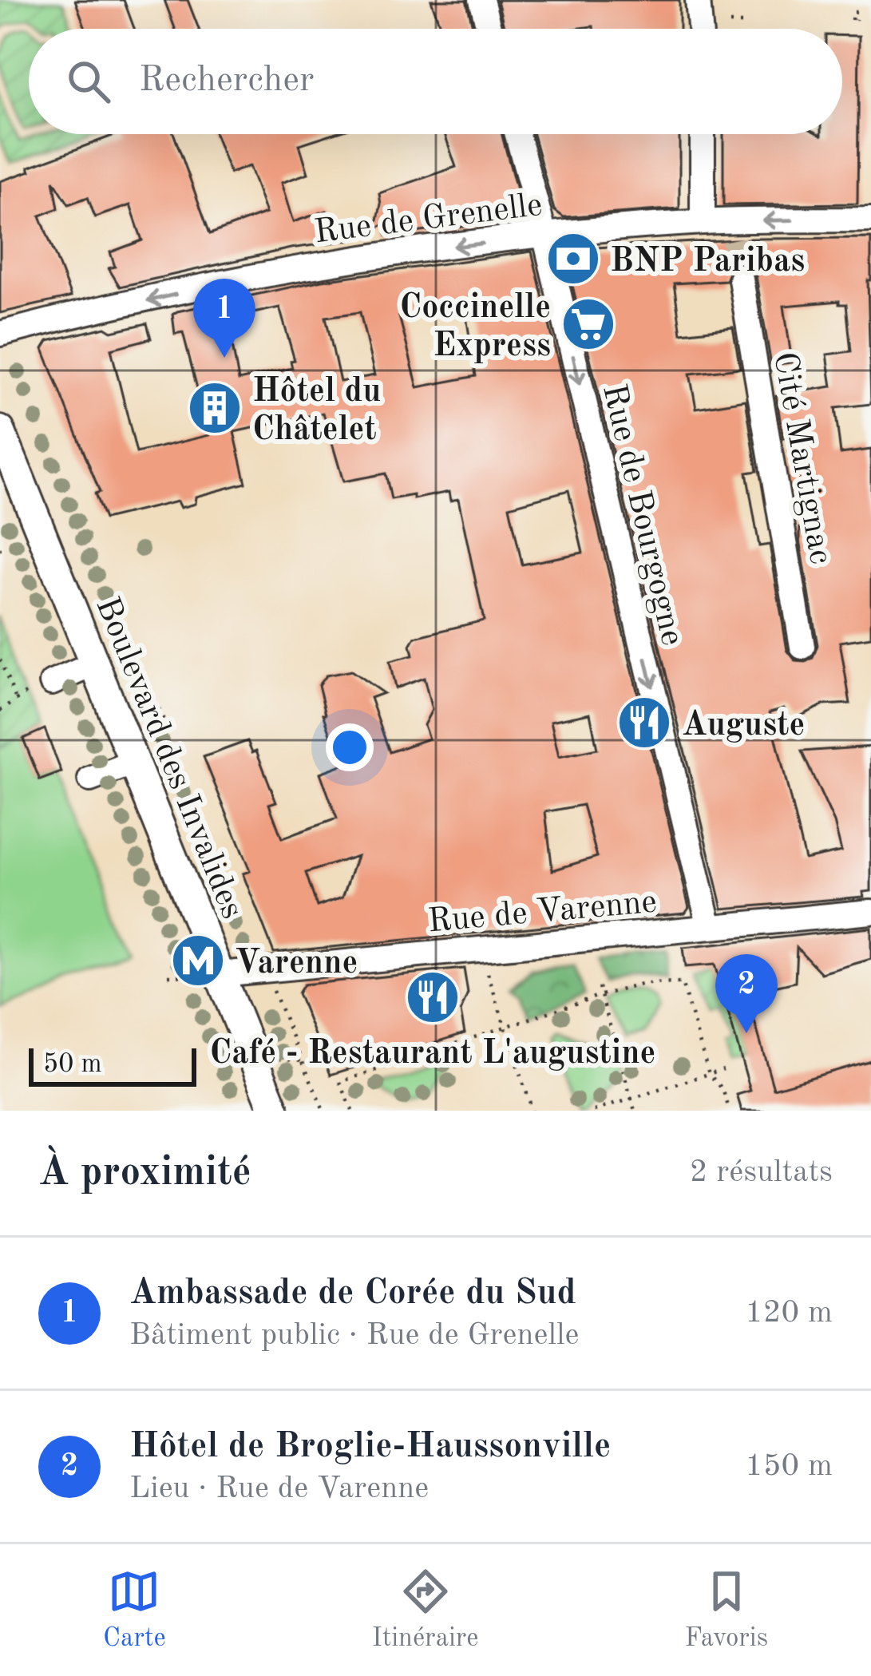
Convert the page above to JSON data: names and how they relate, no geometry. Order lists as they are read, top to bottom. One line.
{"streets":{"main road":["Boulevard des Invalides"],"street":["Rue de Grenelle","Cité Martignac","Rue de Bourgogne","Rue de Varenne"]},"crossings":[["Rue de Grenelle","Rue de Bourgogne"],["Rue de Bourgogne","Rue de Varenne"],["Boulevard des Invalides","Rue de Varenne"]],"one_way":["Rue de Grenelle","Rue de Bourgogne"],"places":{"bank":["BNP Paribas"],"supermarket":["Coccinelle Express"],"building":["Hôtel du Châtelet"],"restaurant":["Auguste","Café - Restaurant L'augustine"],"metro station":["Varenne"]},"scale_bar":"50 m","page":{"search":"Rechercher","pins":["1","2"],"scale":"50 m","heading":["À proximité","2 résultats"],"list":[{"mark":"1","name":"Ambassade de Corée du Sud","note":"Bâtiment public · Rue de Grenelle","value":"120 m"},{"mark":"2","name":"Hôtel de Broglie-Haussonville","note":"Lieu · Rue de Varenne","value":"150 m"}],"nav":["Carte","Itinéraire","Favoris"]}}
